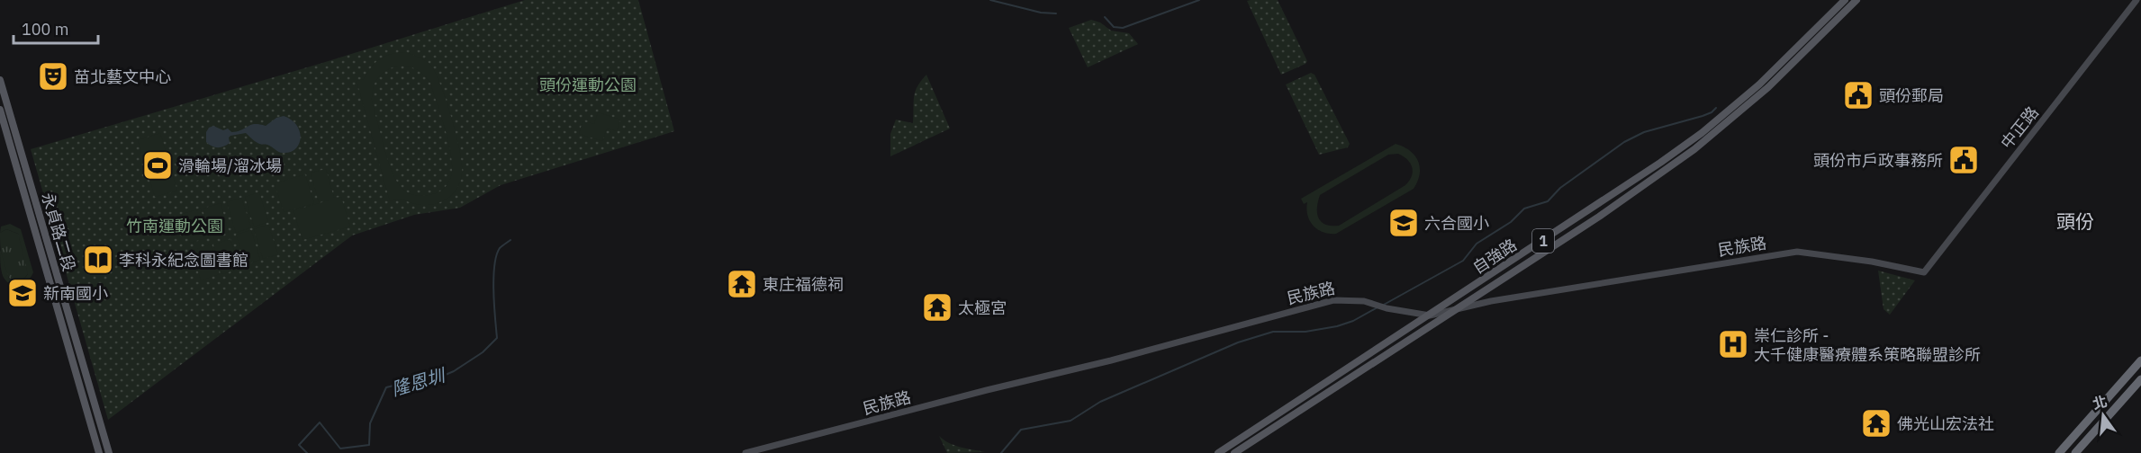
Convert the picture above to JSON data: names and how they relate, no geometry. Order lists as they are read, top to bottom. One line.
{"streets":{"main road":["中正路","永貞路二段","1","民族路","自強路"]},"crossings":[["中正路","民族路"],["民族路","自強路"]],"districts":["頭份"],"water":["隆恩圳"],"parks":["頭份運動公園","竹南運動公園"],"places":{"theatre":["苗北藝文中心"],"public building":["頭份郵局","頭份市戶政事務所"],"sports":["滑輪場/溜冰場"],"school or university":["六合國小","新南國小"],"library":["李科永紀念圖書館"],"temple":["東庄福德祠","太極宮","佛光山宏法社"],"hospital":["崇仁診所 - 大千健康醫療體系策略聯盟診所"]},"scale_bar":"100 m","north":"top"}
